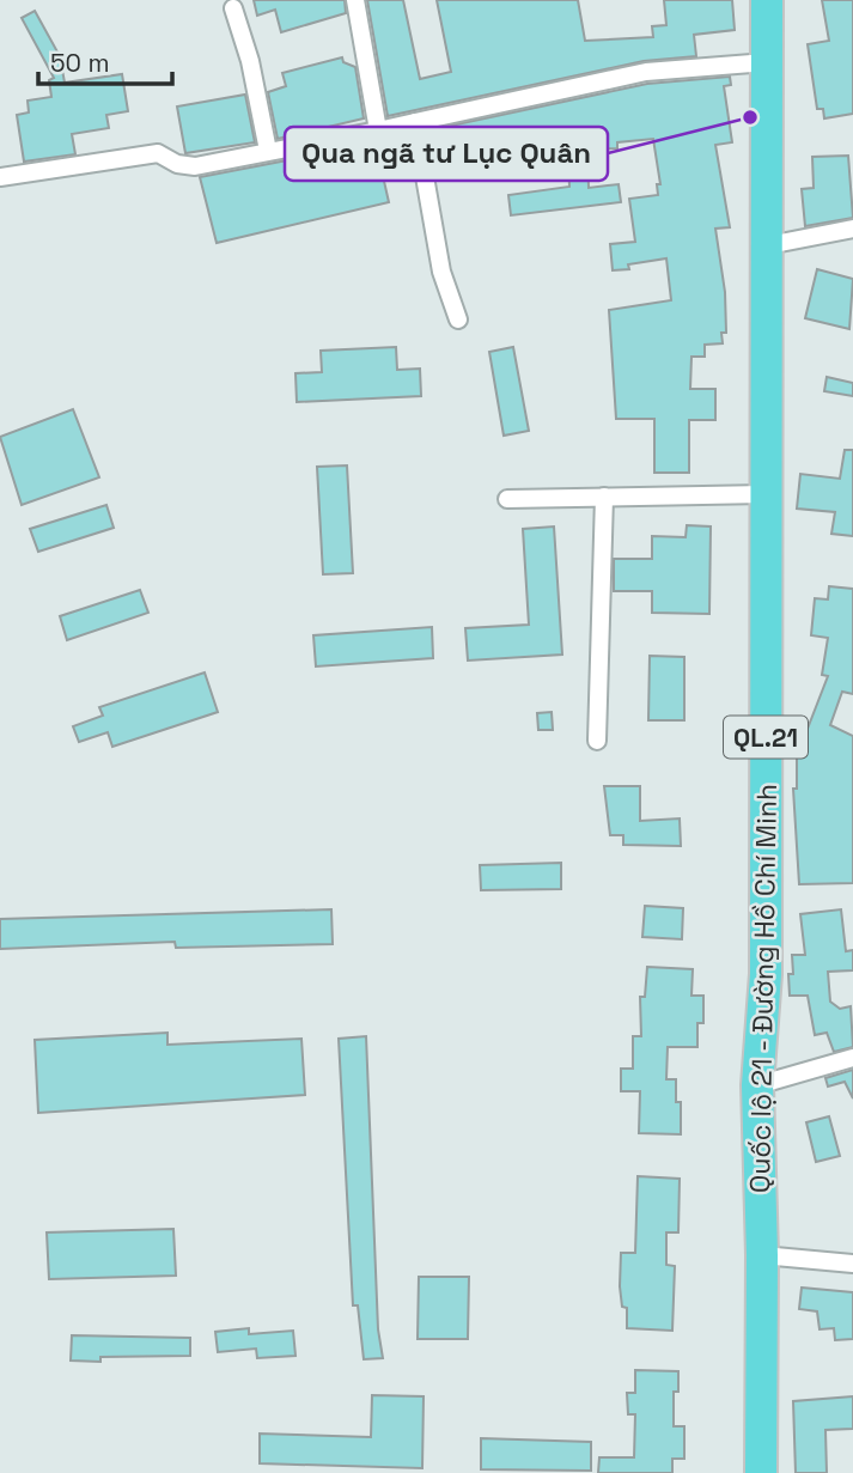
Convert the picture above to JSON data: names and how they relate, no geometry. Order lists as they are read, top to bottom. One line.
{"streets":{"highway":["QL.21","Quốc lộ 21 - Đường Hồ Chí Minh"]},"places":["Qua ngã tư Lục Quân"],"scale_bar":"50 m"}
